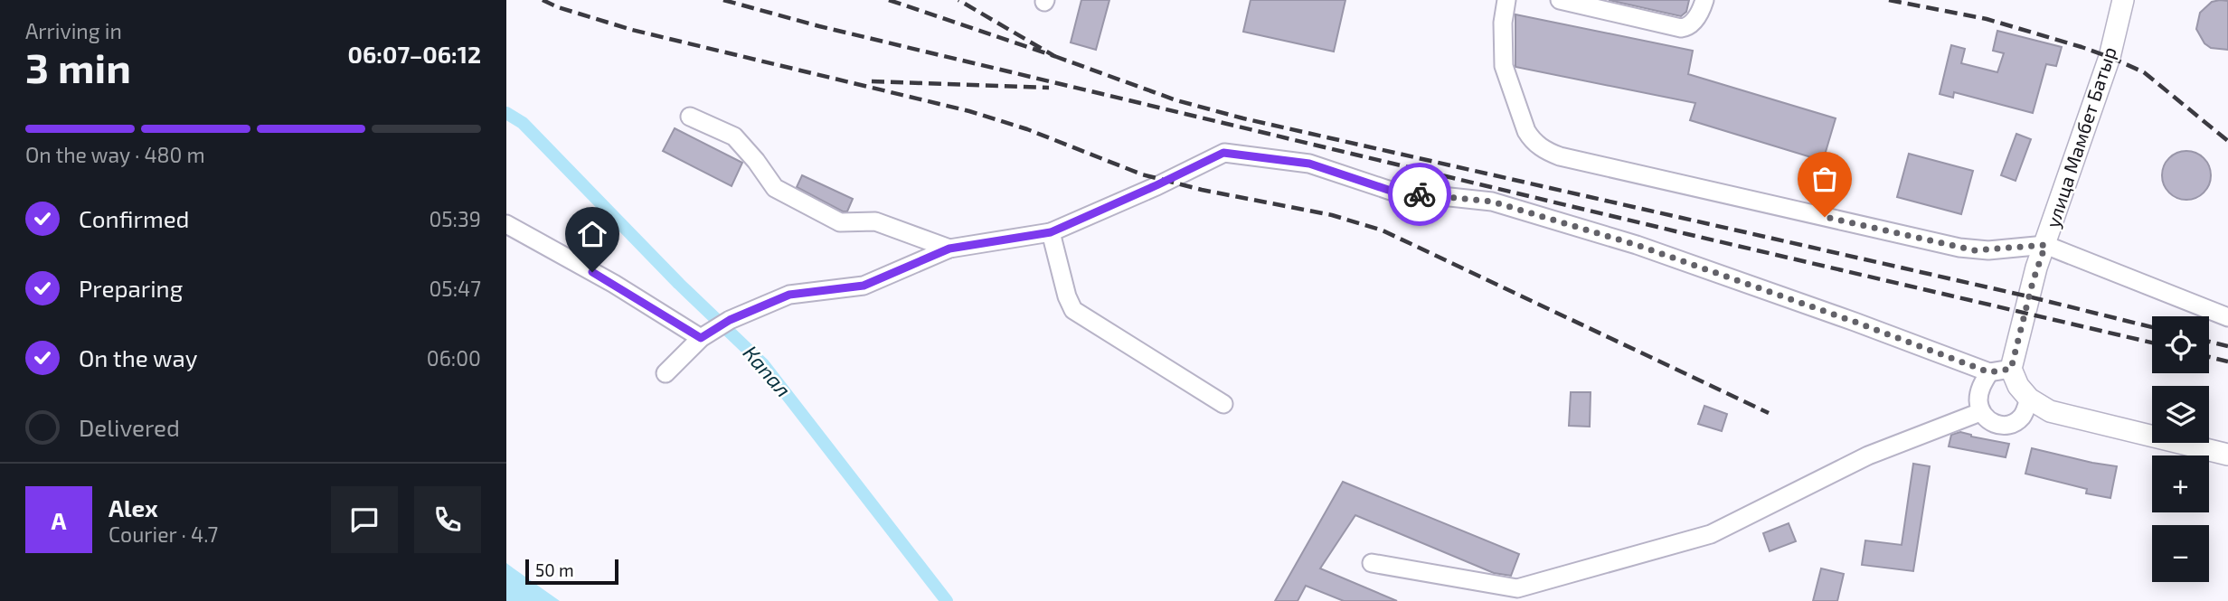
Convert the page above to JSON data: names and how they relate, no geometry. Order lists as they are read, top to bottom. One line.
{"streets":{"main road":["улица Мамбет Батыр"]},"water":["Капал"],"scale_bar":"50 m","page":{"heading":["3 min","Arriving in","06:07–06:12"],"panel":["Alex","Courier · 4.7"],"bar":"On the way · 480 m","list":[["Confirmed","05:39"],["Preparing","05:47"],["On the way","06:00"],"Delivered"],"map_buttons":["+","−"],"round":"A","scale":"50 m"}}
